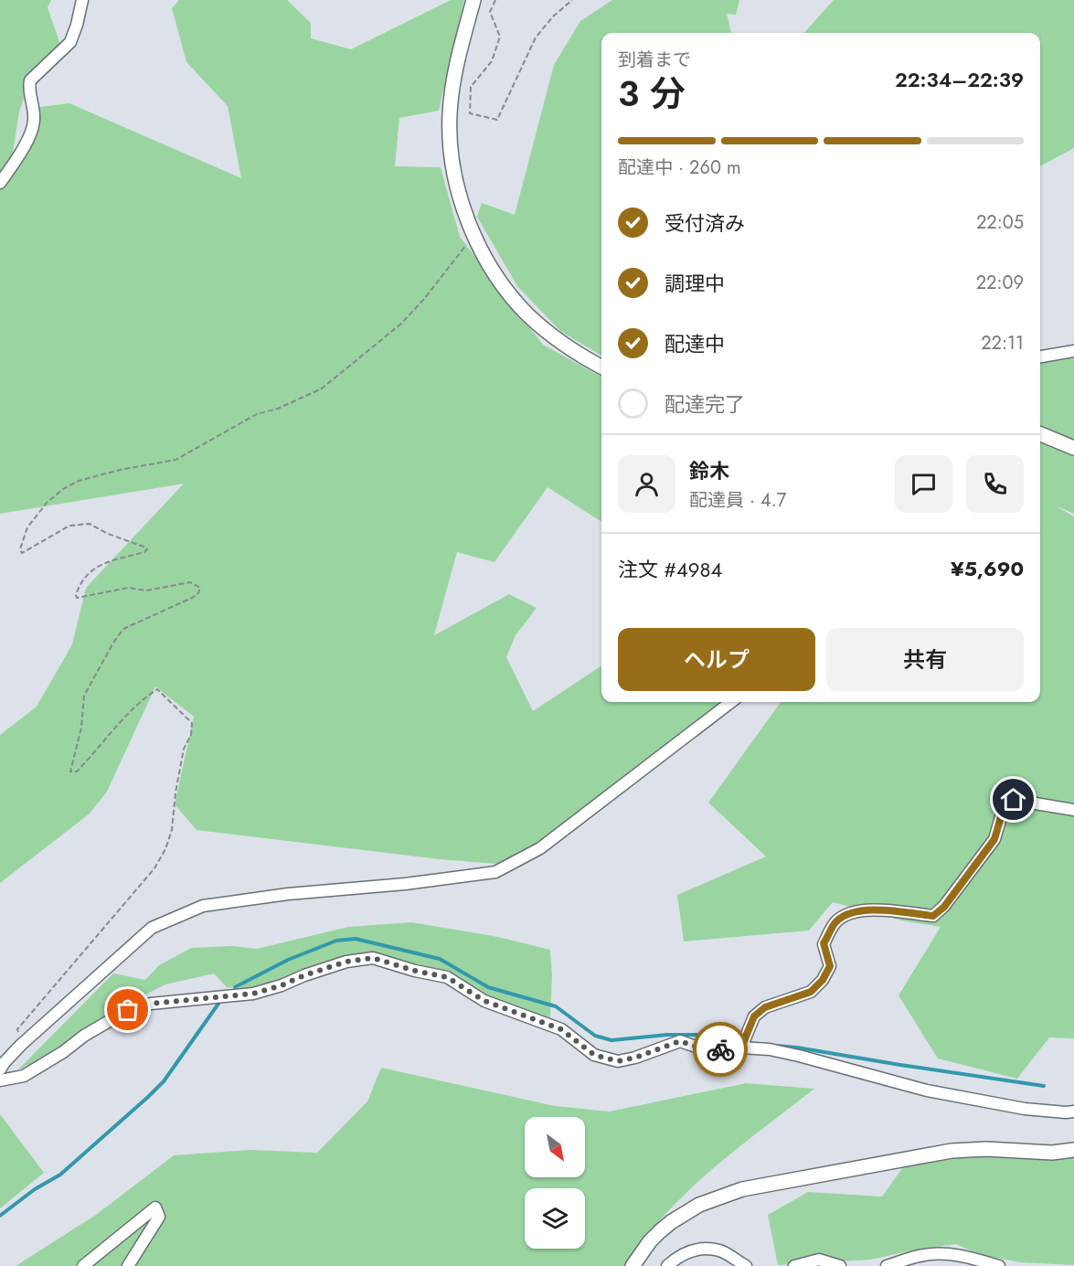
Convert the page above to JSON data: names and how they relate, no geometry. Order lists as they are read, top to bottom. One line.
{"north":"bottom right","page":{"heading":["3 分","到着まで","22:34–22:39"],"panel":["鈴木","配達員 · 4.7","注文 #4984","¥5,690"],"bar":"配達中 · 260 m","list":[["受付済み","22:05"],["調理中","22:09"],["配達中","22:11"],"配達完了"],"buttons":["ヘルプ","共有"]}}
